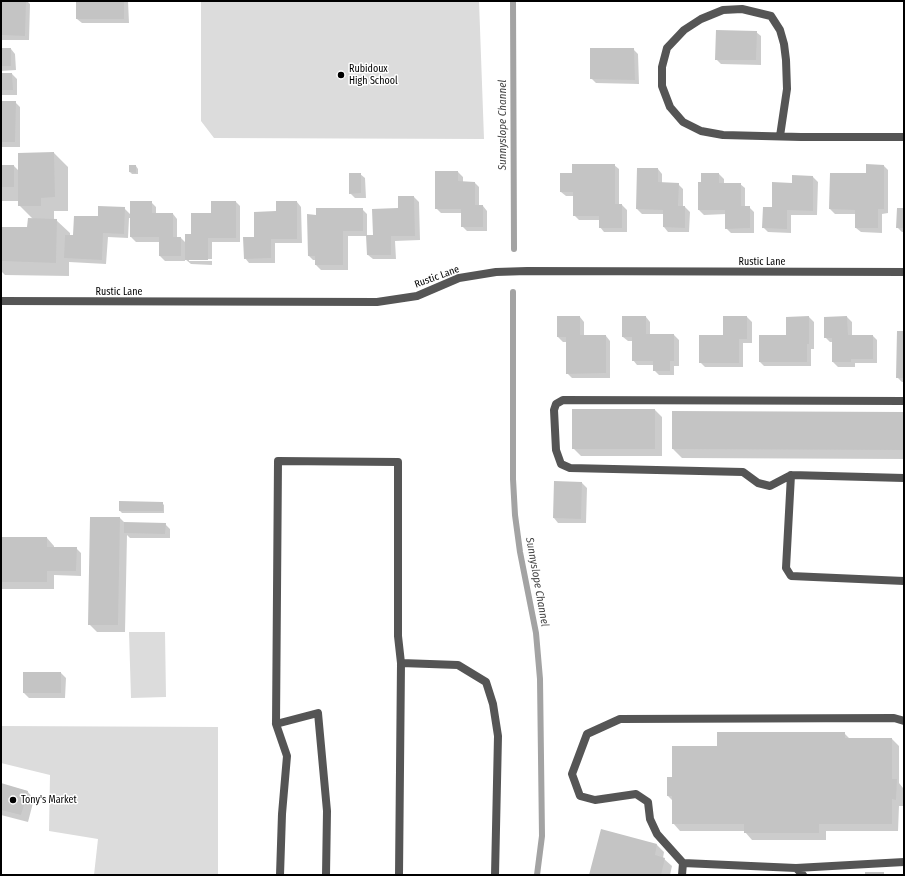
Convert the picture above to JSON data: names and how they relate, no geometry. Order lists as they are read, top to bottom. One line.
{"streets":{"street":["Rustic Lane"]},"water":["Sunnyslope Channel"],"places":["Rubidoux High School","Tony's Market"]}
